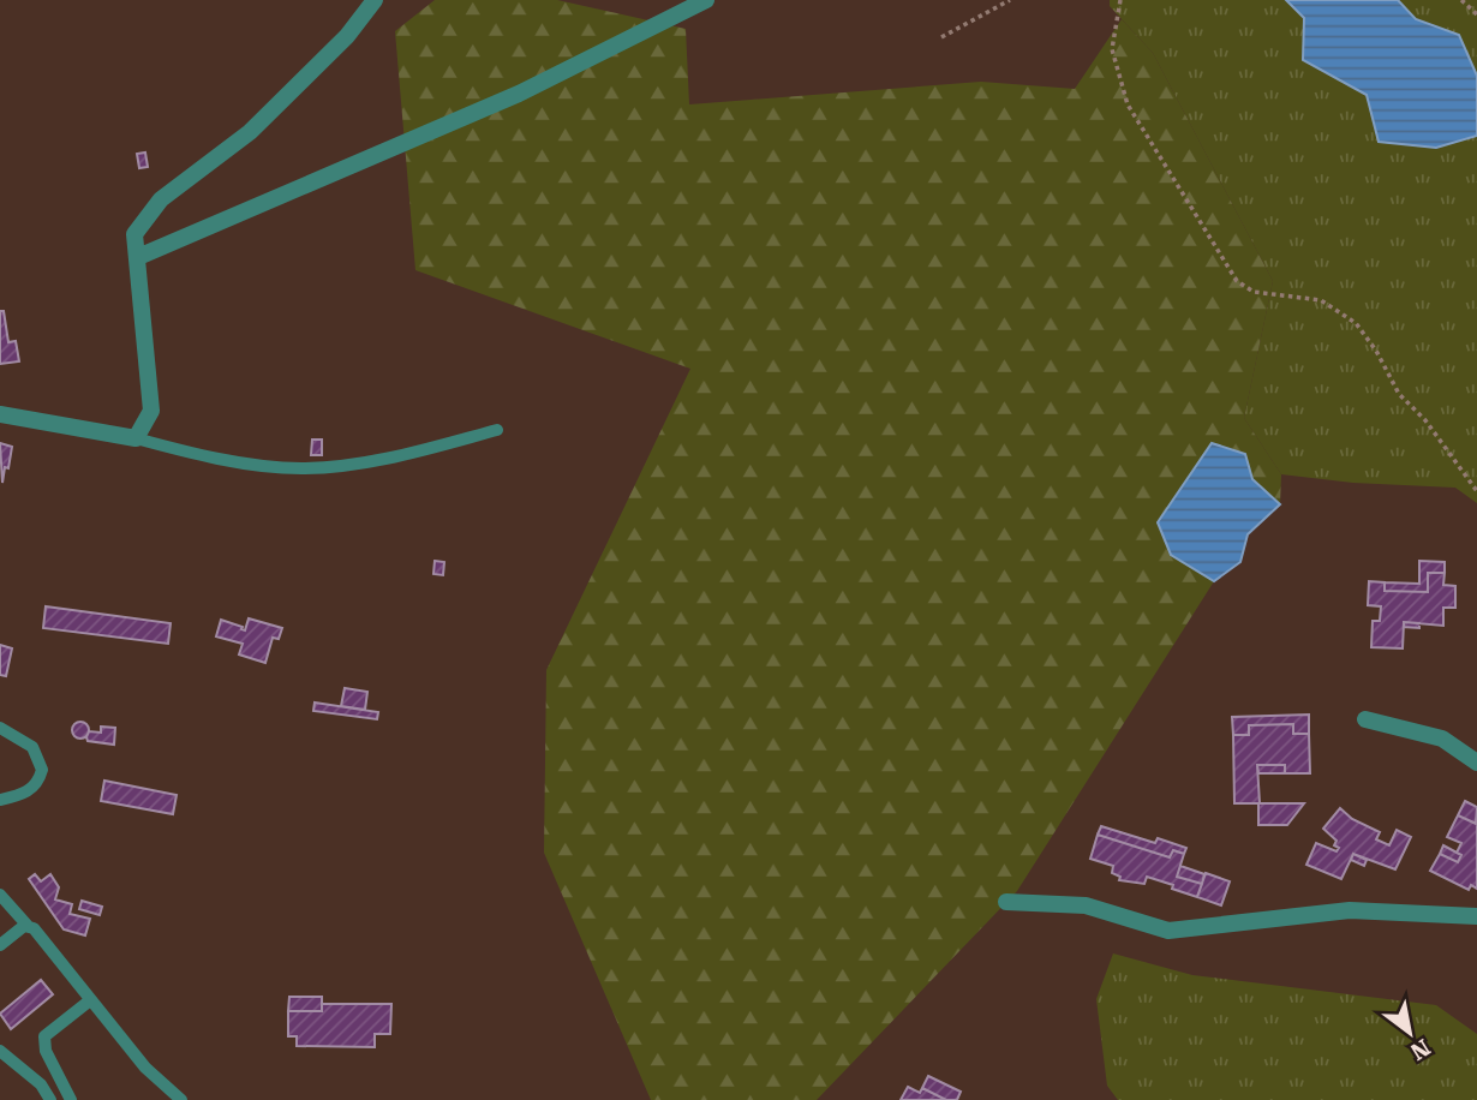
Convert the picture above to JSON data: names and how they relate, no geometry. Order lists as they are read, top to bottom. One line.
{"north":"bottom right"}
